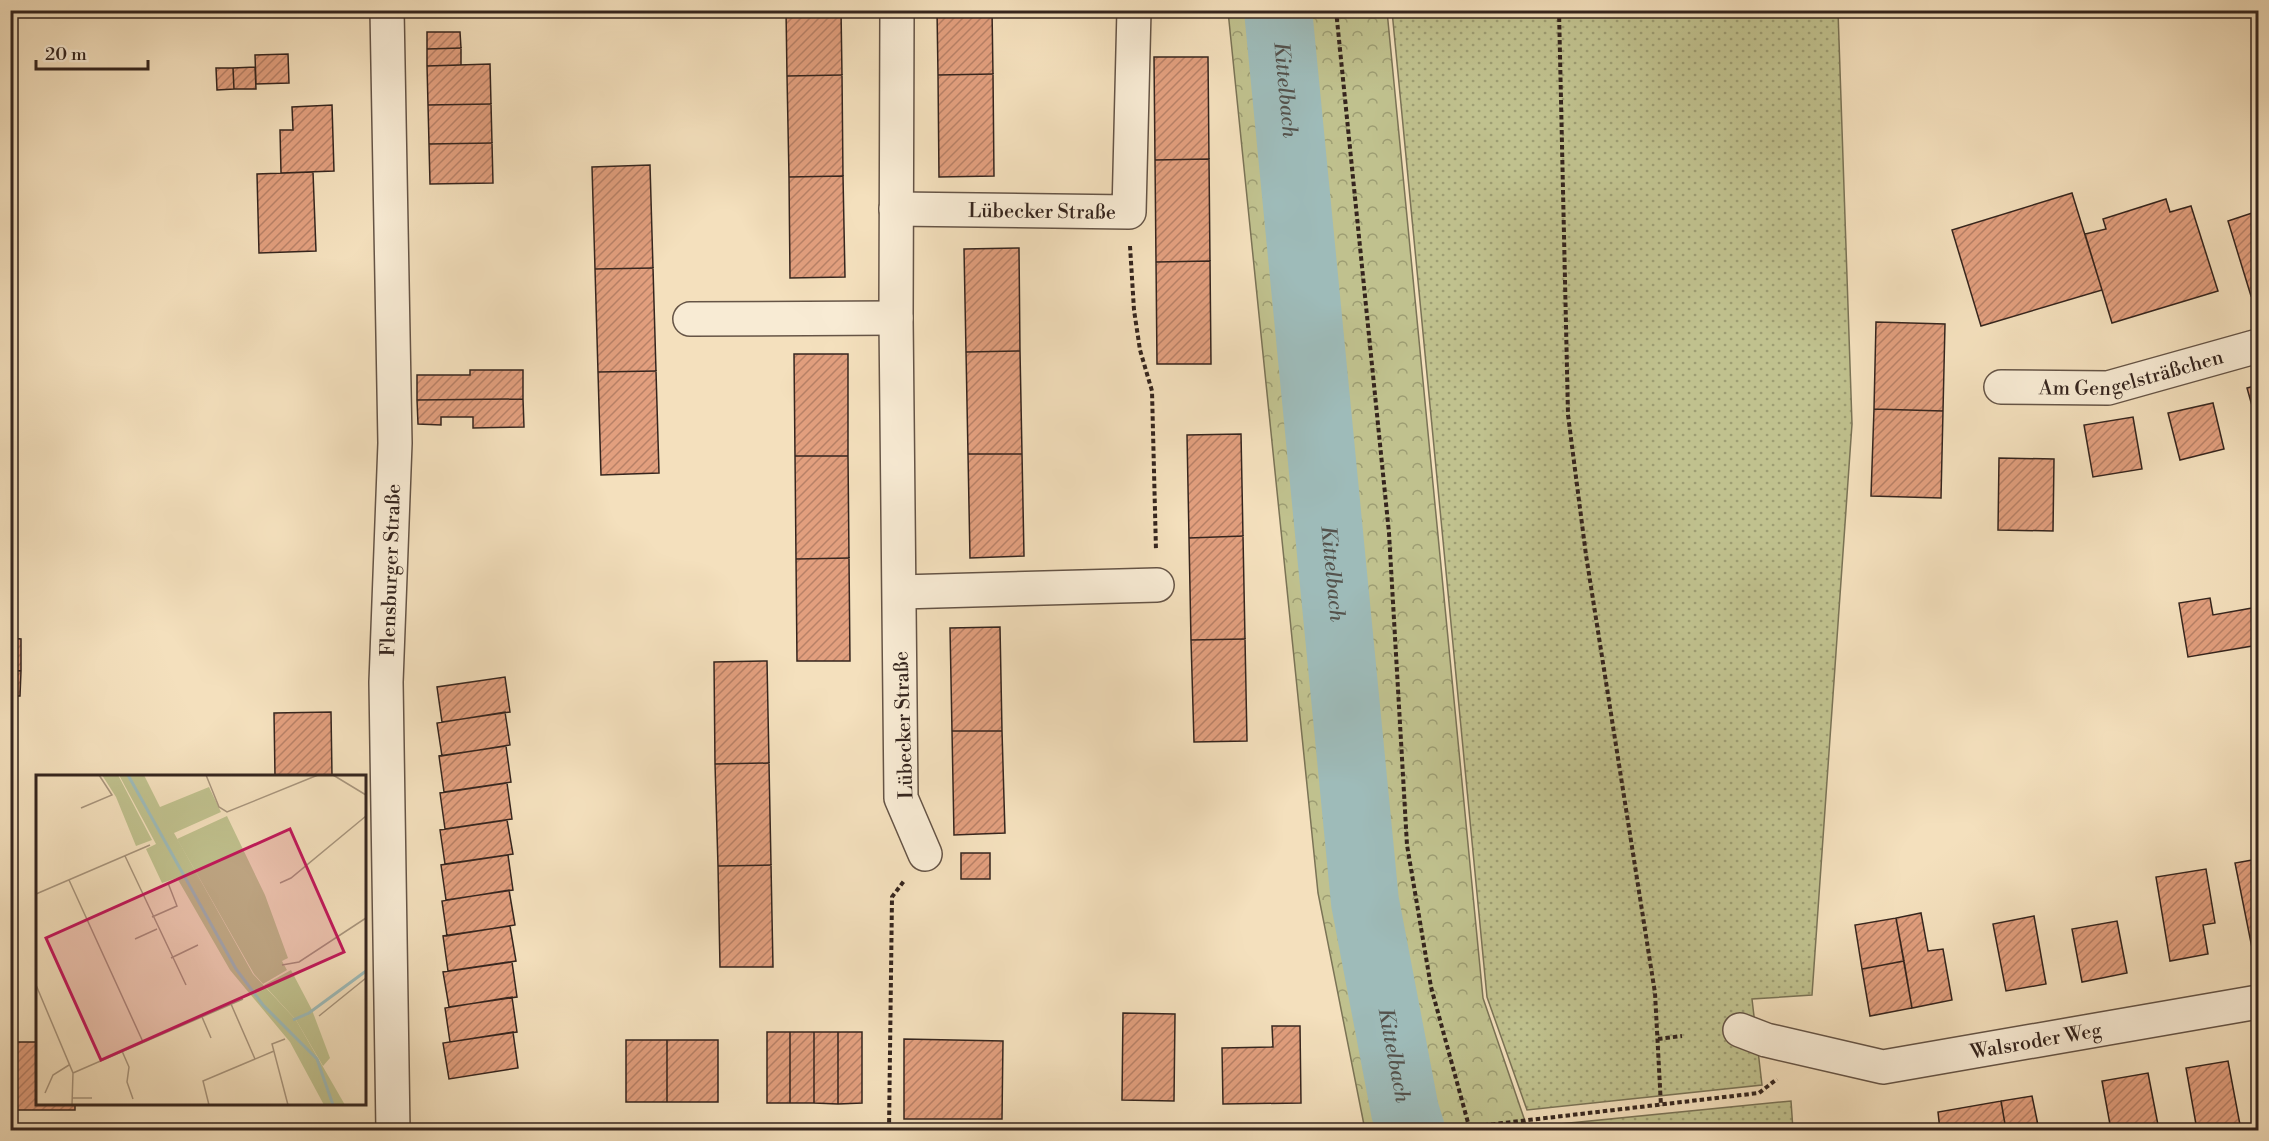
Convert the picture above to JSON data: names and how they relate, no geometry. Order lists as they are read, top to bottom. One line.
{"streets":{"street":["Lübecker Straße","Am Gengelsträßchen","Flensburger Straße","Walsroder Weg"]},"water":["Kittelbach"],"scale_bar":"20 m"}
